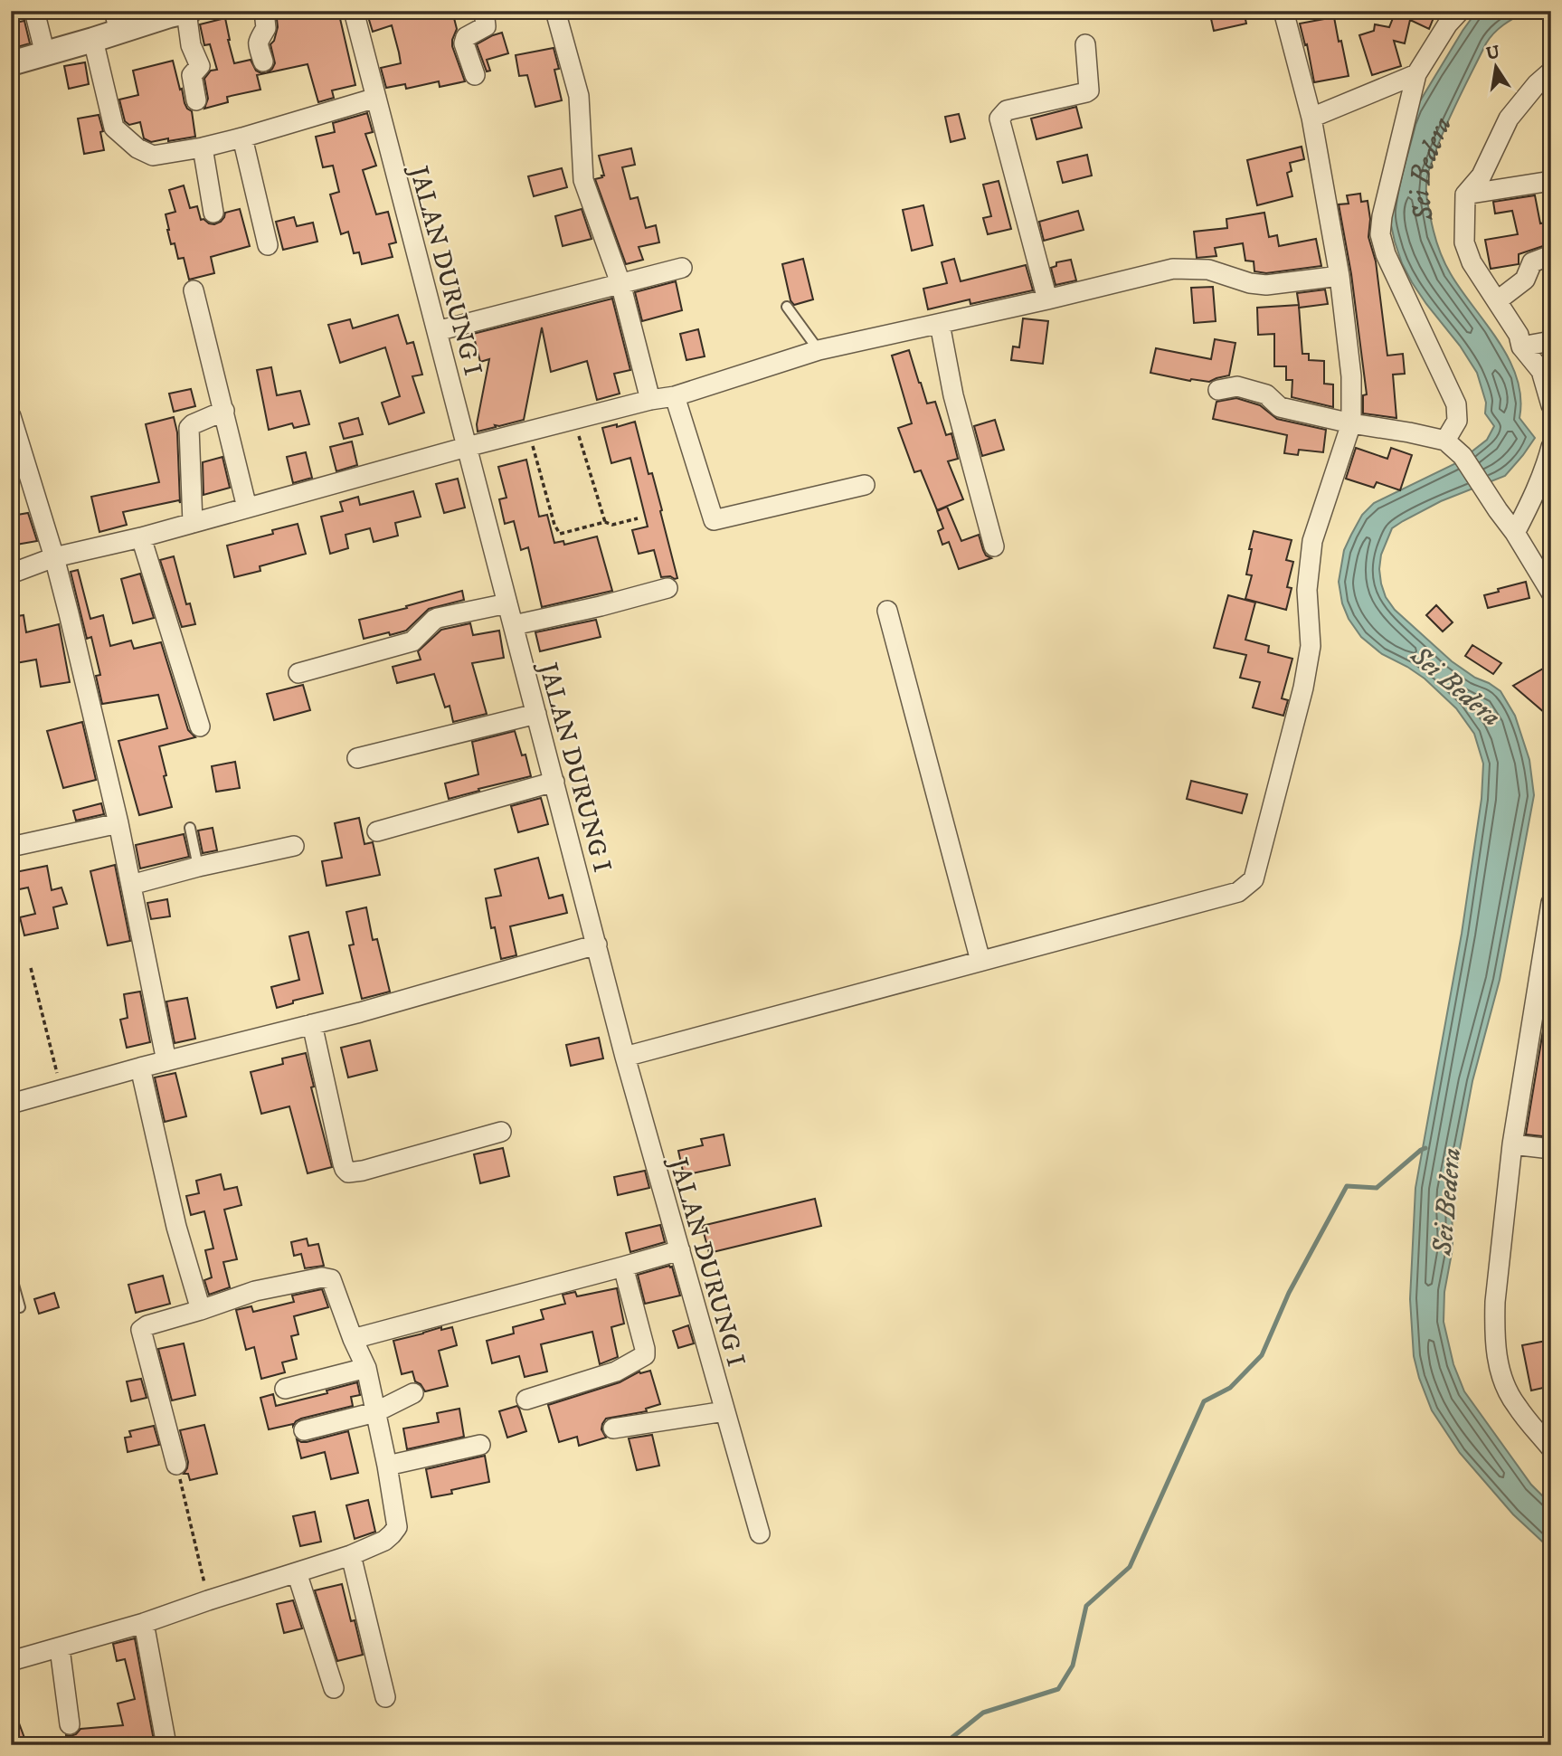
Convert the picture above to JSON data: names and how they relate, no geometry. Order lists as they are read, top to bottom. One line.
{"streets":{"street":["JALAN DURUNG I"]},"water":["Sei Bedera"],"north":"top"}
